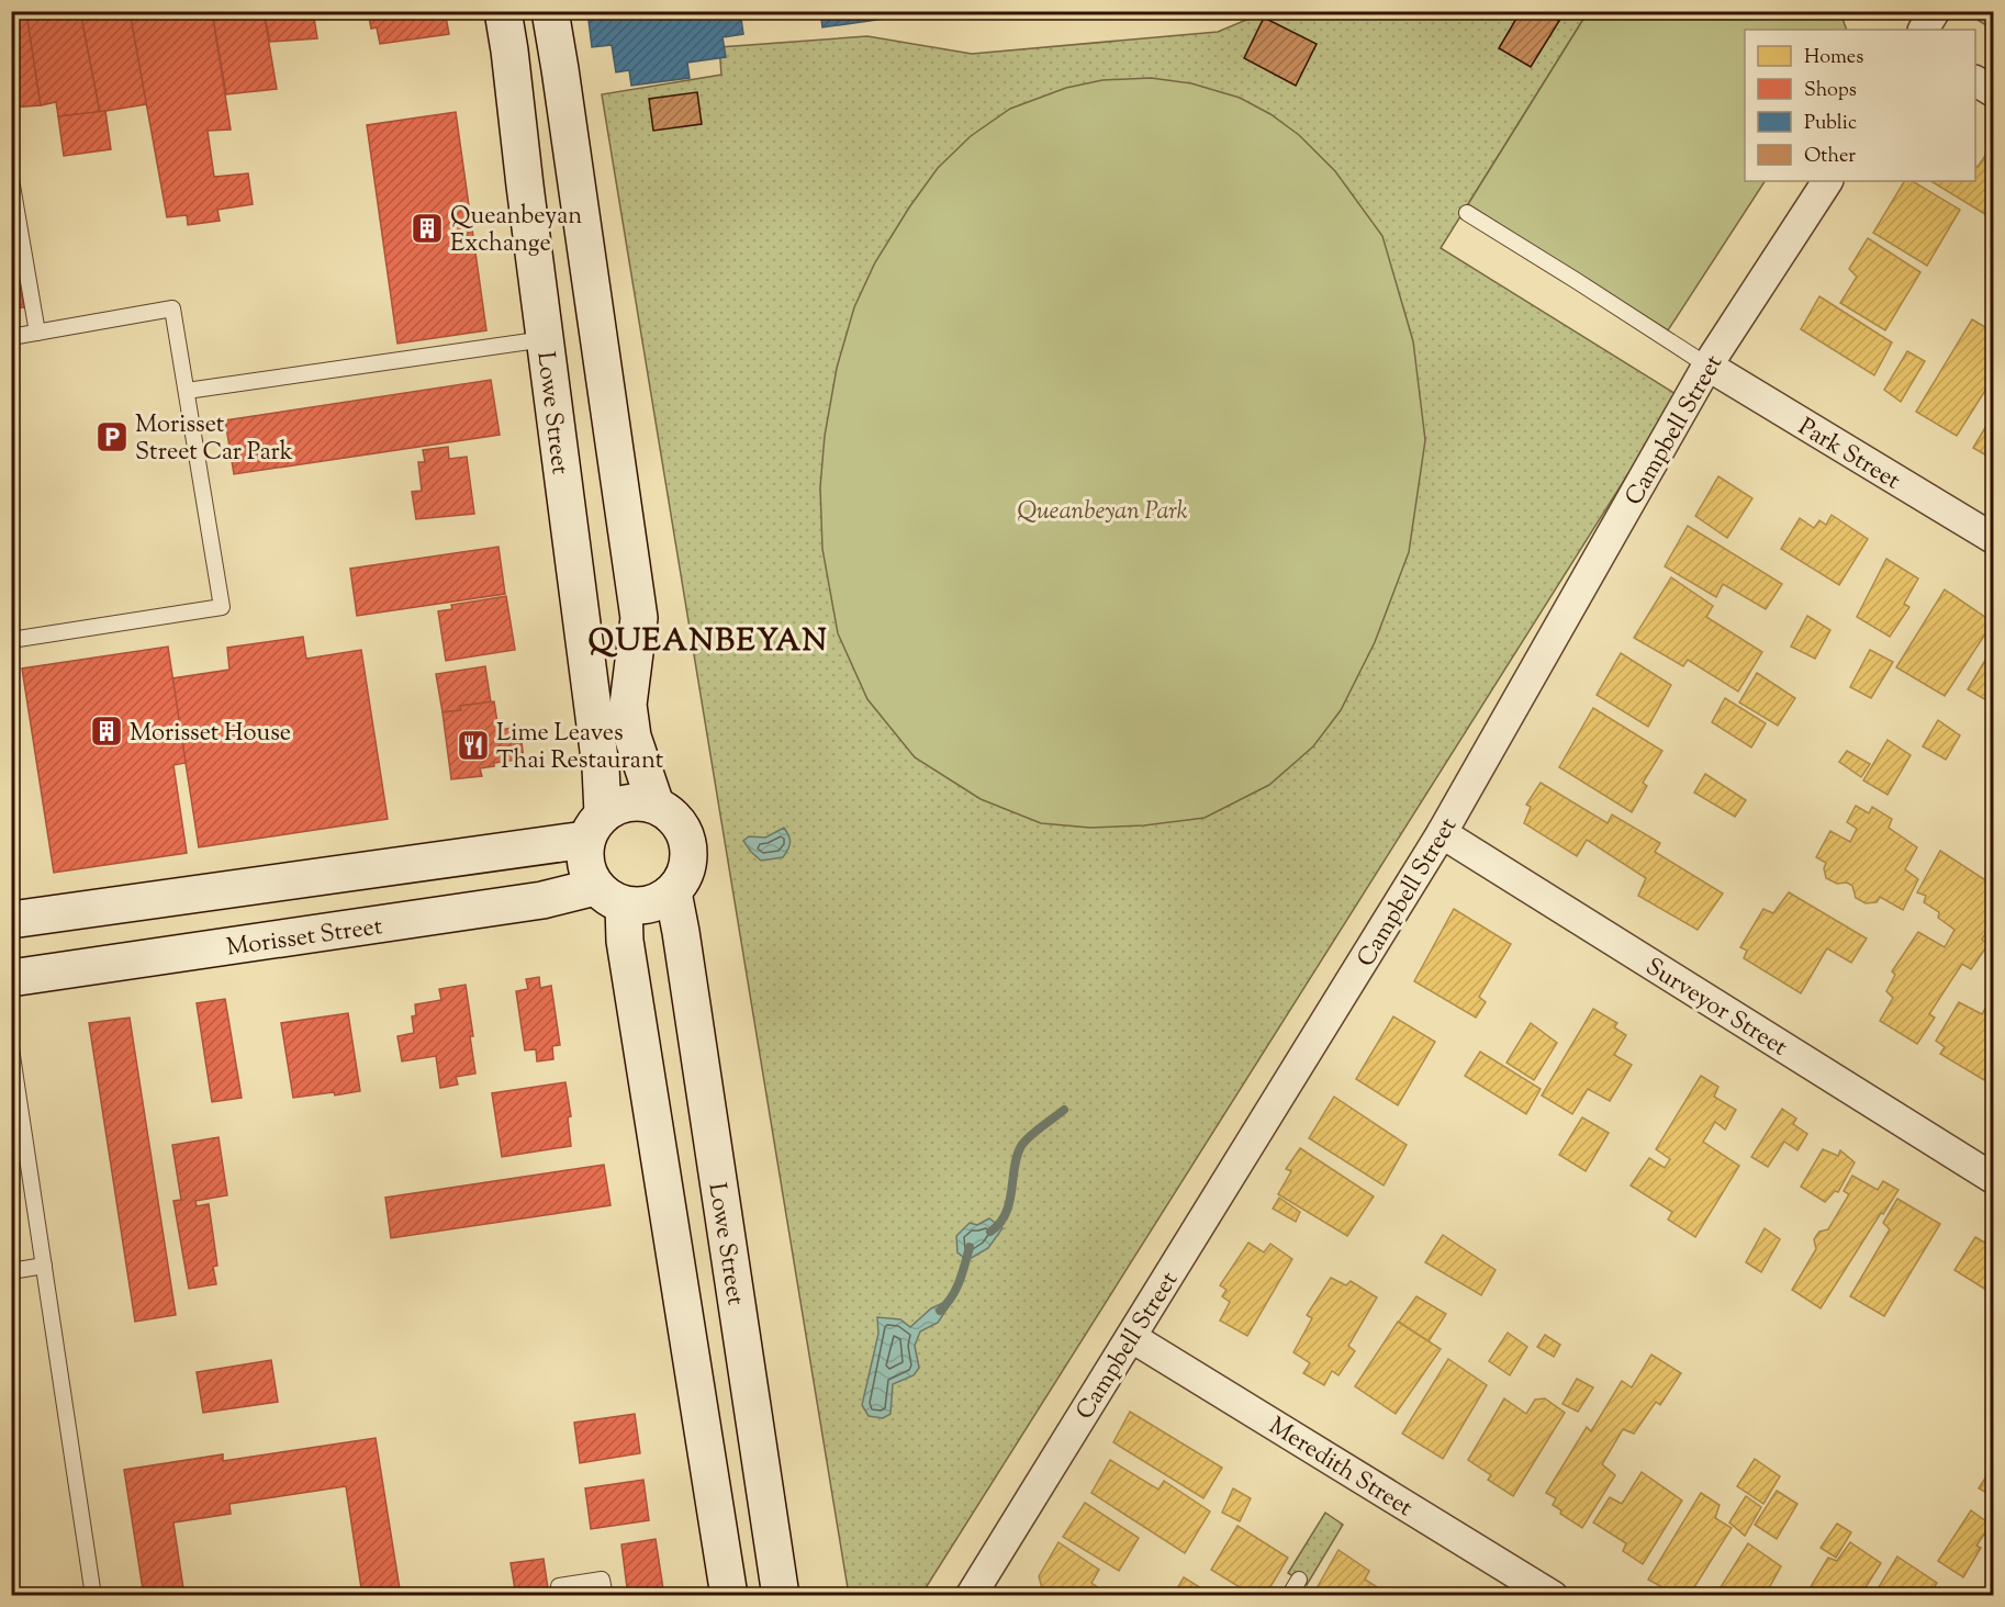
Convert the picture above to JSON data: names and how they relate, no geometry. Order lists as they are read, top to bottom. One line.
{"streets":{"street":["Lowe Street","Campbell Street","Park Street","Morisset Street","Surveyor Street","Meredith Street"]},"crossings":[["Lowe Street","Morisset Street"],["Campbell Street","Park Street"],["Campbell Street","Surveyor Street"],["Campbell Street","Meredith Street"]],"districts":["QUEANBEYAN"],"parks":["Queanbeyan Park"],"places":{"building":["Queanbeyan Exchange","Morisset House"],"parking":["Morisset Street Car Park"],"restaurant":["Lime Leaves Thai Restaurant"]},"legend":["Homes","Shops","Public","Other"]}
